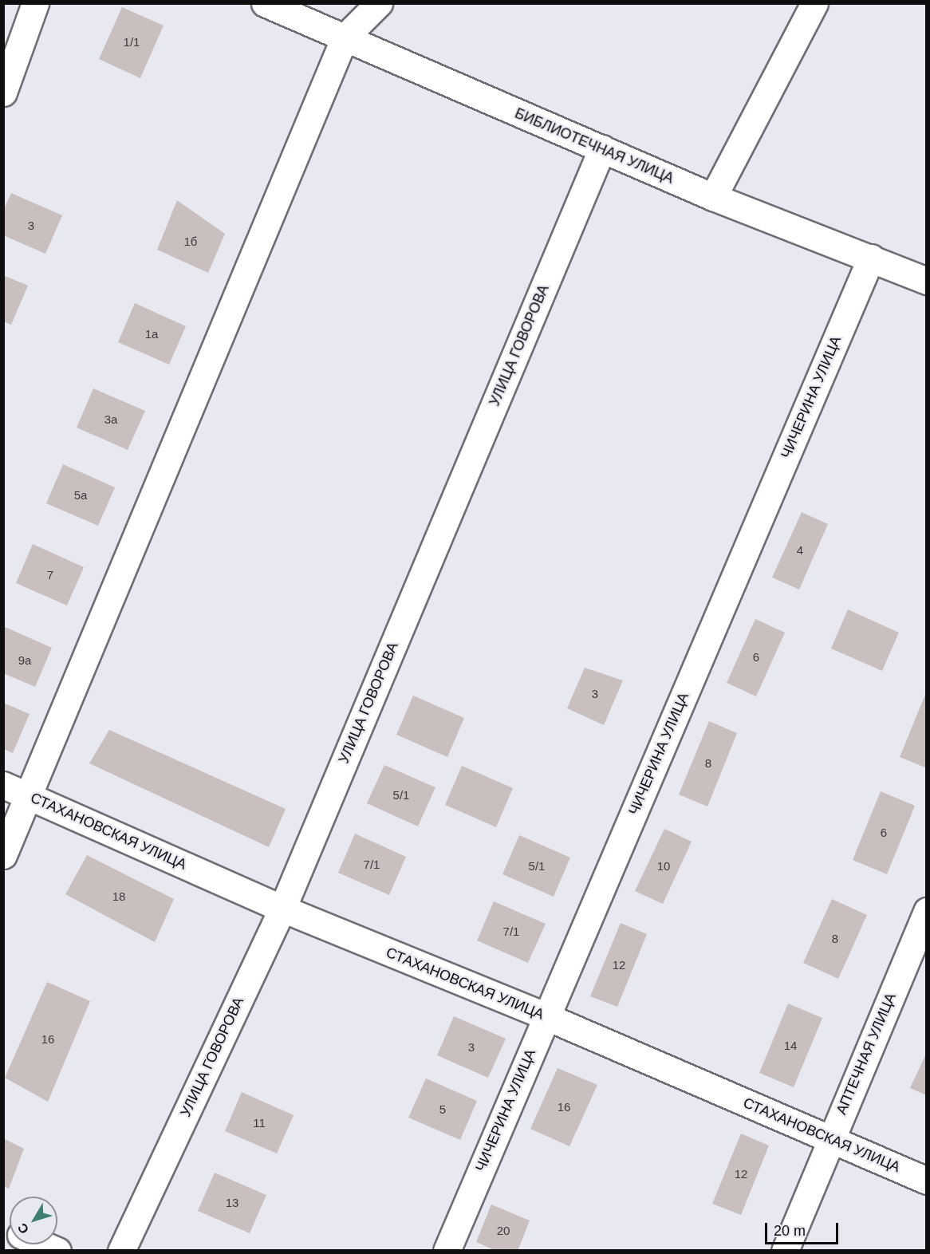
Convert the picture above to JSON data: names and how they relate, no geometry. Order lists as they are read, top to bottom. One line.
{"streets":{"street":["БИБЛИОТЕЧНАЯ УЛИЦА","УЛИЦА ГОВОРОВА","ЧИЧЕРИНА УЛИЦА","СТАХАНОВСКАЯ УЛИЦА","АПТЕЧНАЯ УЛИЦА"]},"crossings":[["БИБЛИОТЕЧНАЯ УЛИЦА","УЛИЦА ГОВОРОВА"],["БИБЛИОТЕЧНАЯ УЛИЦА","ЧИЧЕРИНА УЛИЦА"],["УЛИЦА ГОВОРОВА","СТАХАНОВСКАЯ УЛИЦА"],["ЧИЧЕРИНА УЛИЦА","СТАХАНОВСКАЯ УЛИЦА"],["СТАХАНОВСКАЯ УЛИЦА","АПТЕЧНАЯ УЛИЦА"]],"house_numbers":["1/1","3","1б","1а","3а","5а","4","7","6","9а","3","8","5/1","6","7/1","5/1","10","18","7/1","8","12","16","14","3","16","5","11","12","13","20"],"scale_bar":"20 m","north":"bottom left"}
